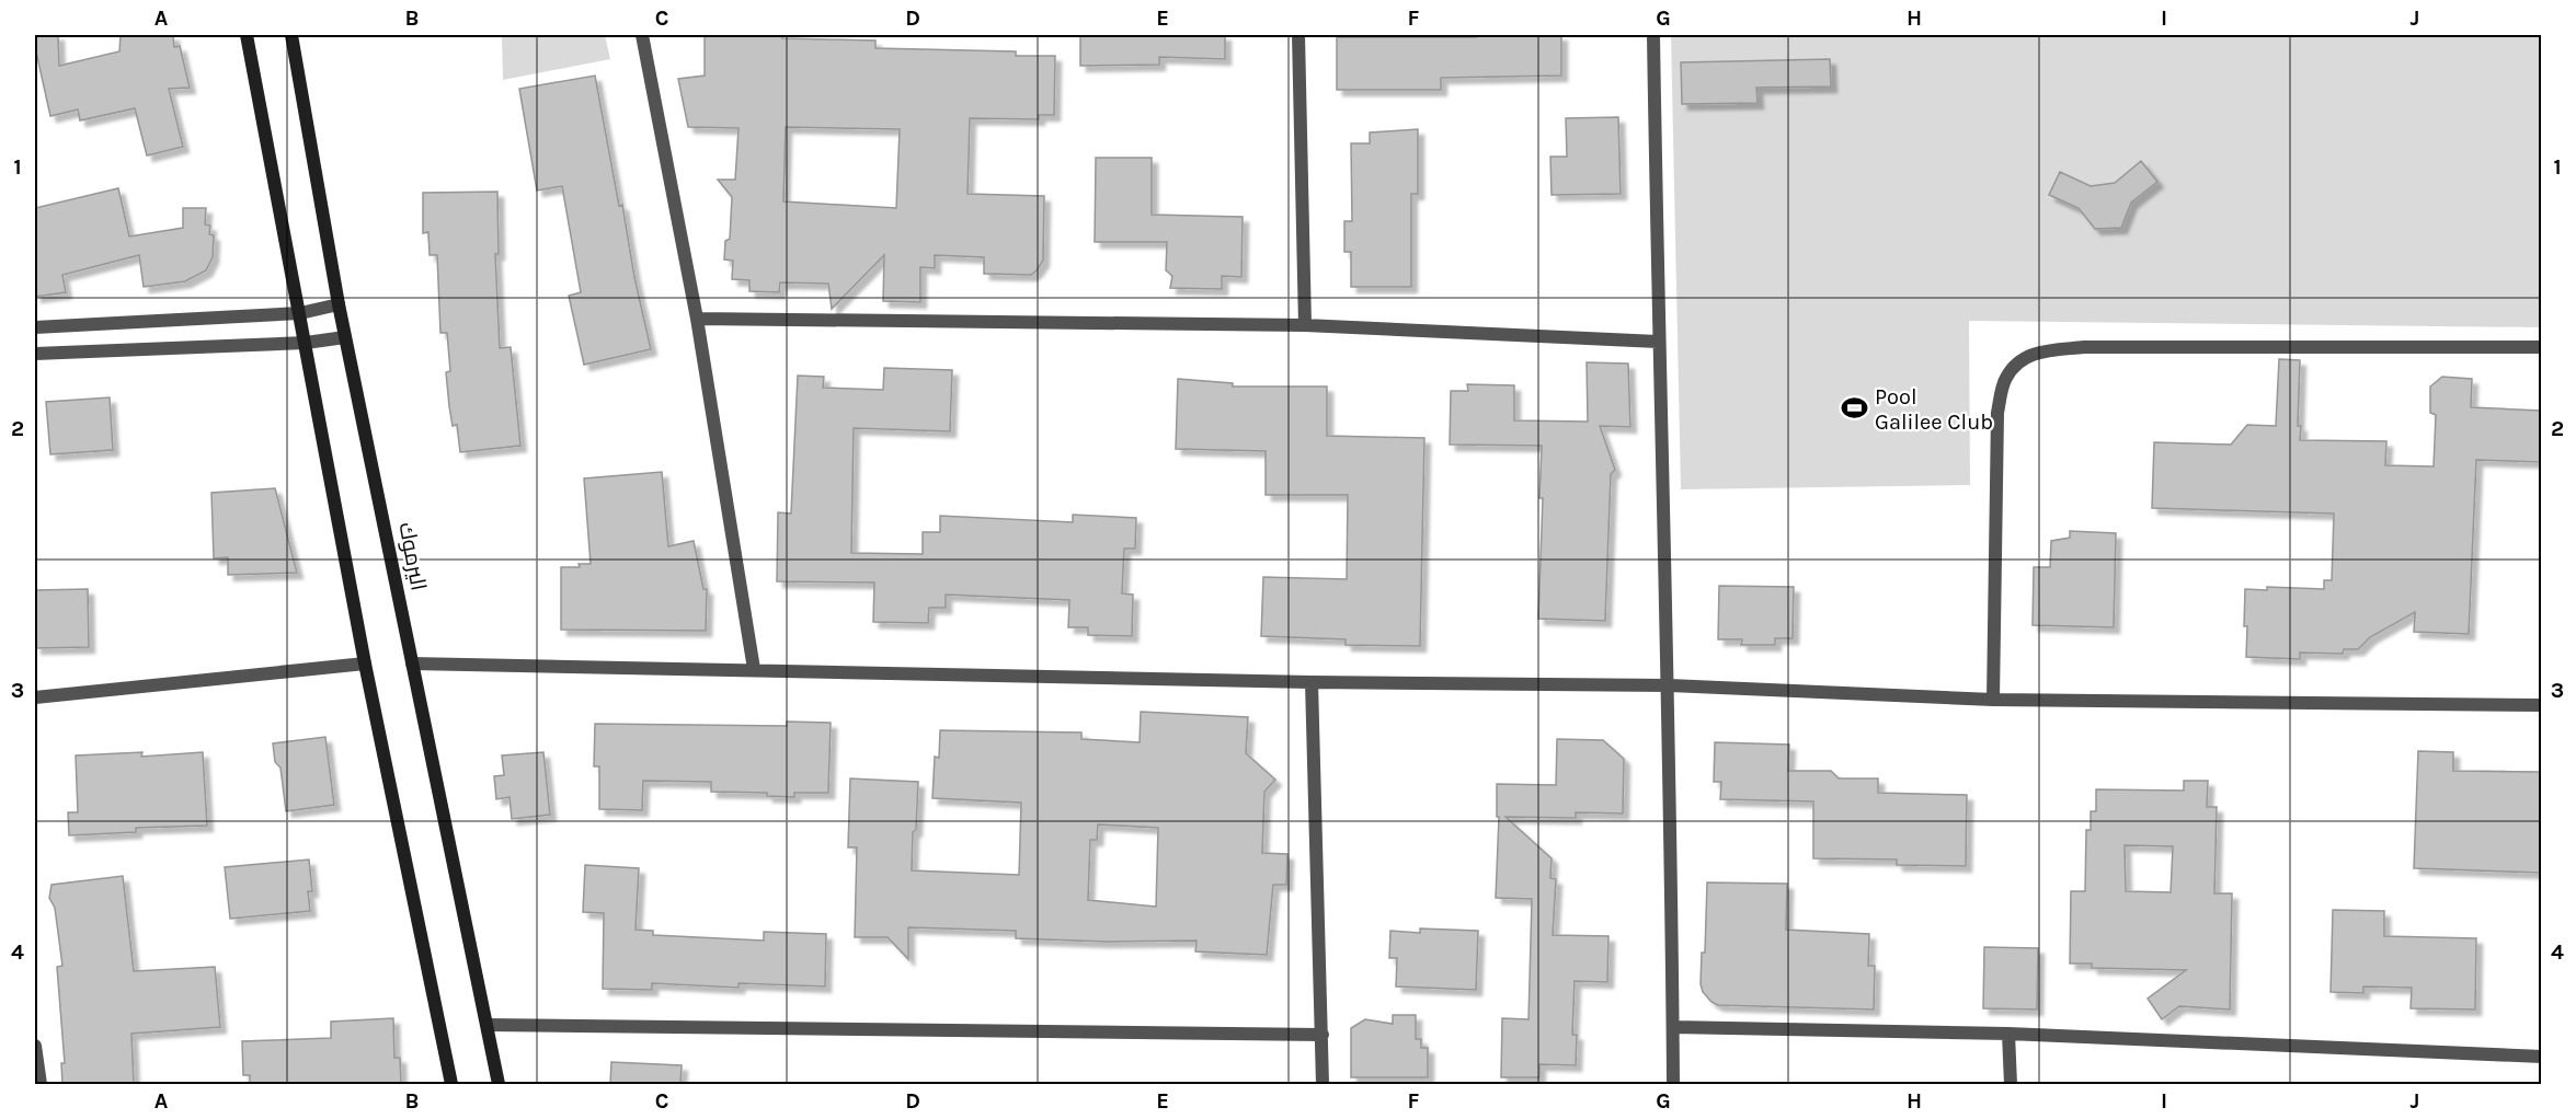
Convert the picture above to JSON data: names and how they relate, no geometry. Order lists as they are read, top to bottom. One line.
{"streets":{"street":["اليرموك"]},"places":{"sports":["Pool Galilee Club"]},"grid":{"columns":["A","B","C","D","E","F","G","H","I","J"],"rows":["1","2","3","4"]}}
